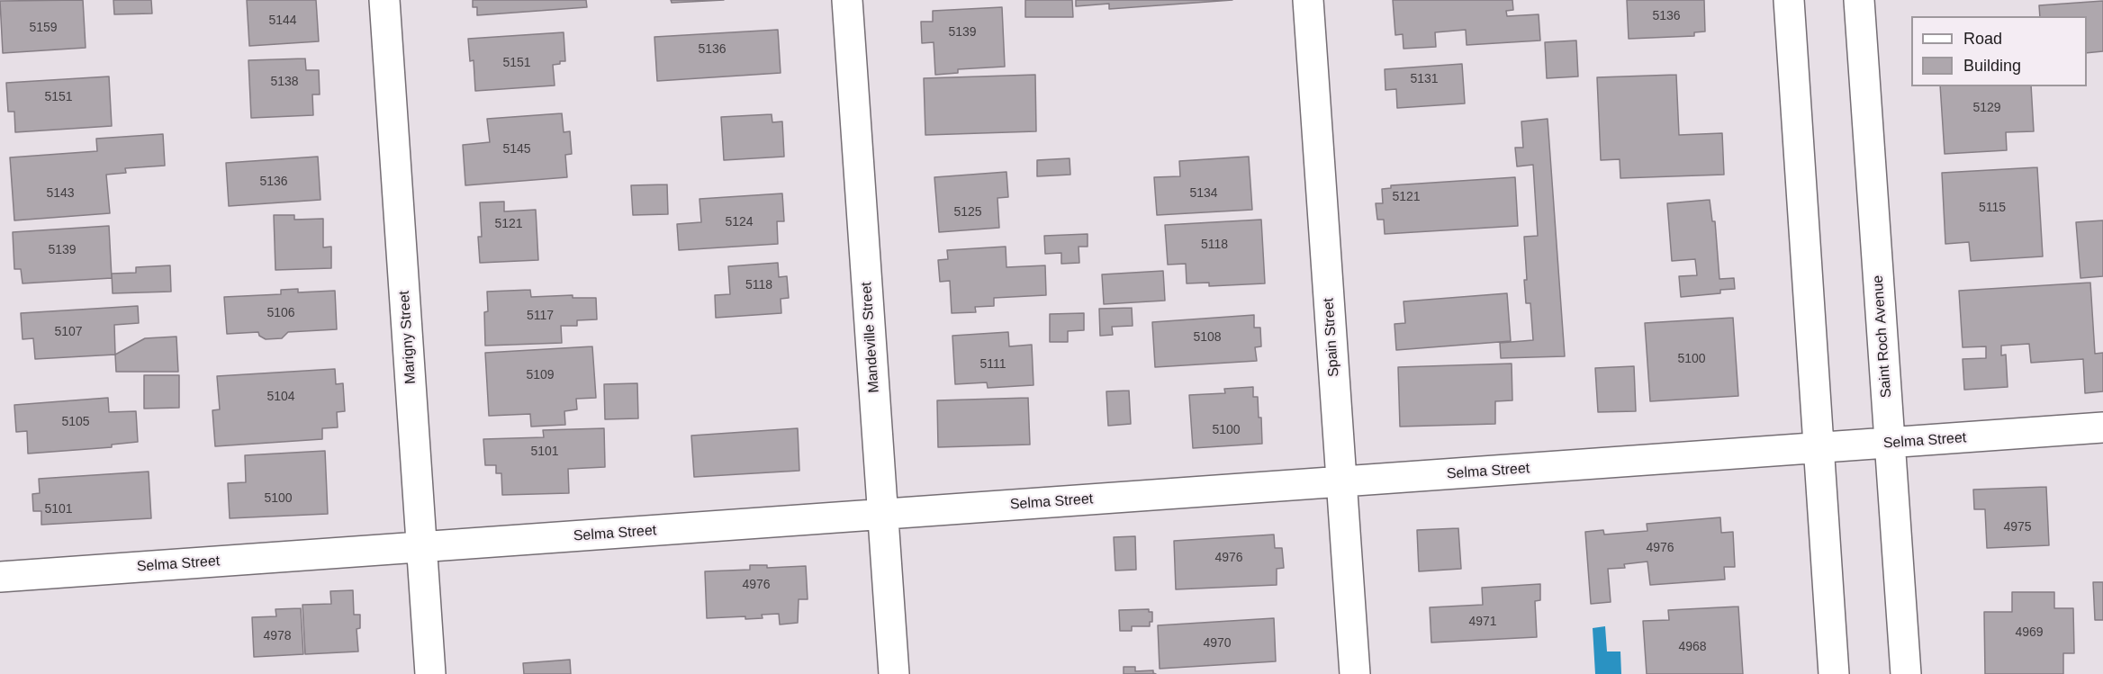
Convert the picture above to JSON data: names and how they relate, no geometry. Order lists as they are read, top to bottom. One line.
{"streets":{"street":["Saint Roch Avenue","Marigny Street","Mandeville Street","Spain Street","Selma Street"]},"crossings":[["Saint Roch Avenue","Selma Street"],["Marigny Street","Selma Street"],["Mandeville Street","Selma Street"],["Spain Street","Selma Street"]],"house_numbers":["5136","5144","5159","5139","5136","5151","5131","5138","5151","5129","5145","5136","5143","5134","5121","5115","5125","5124","5121","5118","5139","5118","5106","5117","5107","5108","5100","5111","5109","5104","5105","5100","5101","5100","5101","4975","4976","4976","4976","4971","4969","4978","4970","4968"],"legend":["Road","Building"]}
